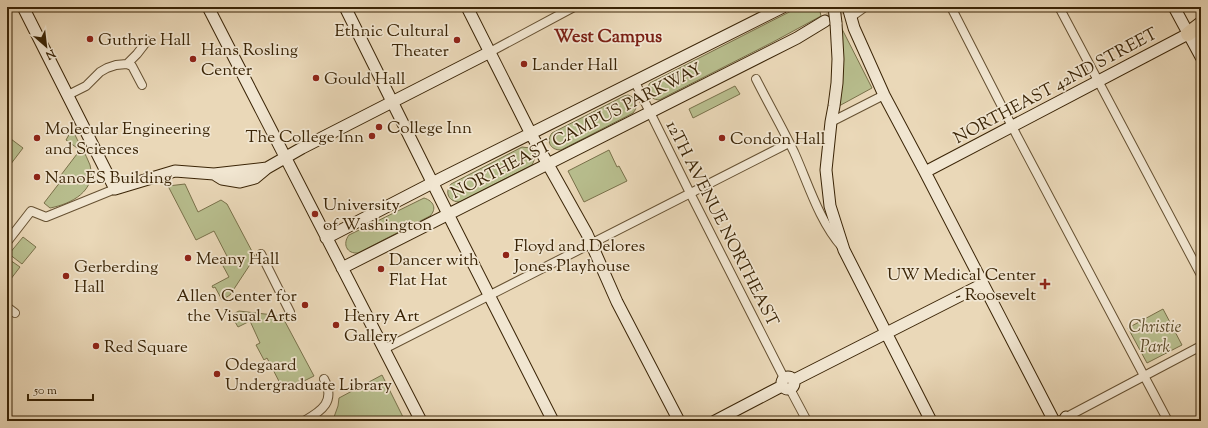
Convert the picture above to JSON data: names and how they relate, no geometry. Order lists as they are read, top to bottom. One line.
{"streets":{"street":["NORTHEAST 42ND STREET","NORTHEAST CAMPUS PARKWAY","12TH AVENUE NORTHEAST"]},"crossings":[["NORTHEAST CAMPUS PARKWAY","12TH AVENUE NORTHEAST"]],"districts":["West Campus"],"parks":["Christie Park"],"places":{"other":["Guthrie Hall","Ethnic Cultural Theater","Hans Rosling Center","Lander Hall","Gould Hall","College Inn","The College Inn","Molecular Engineering and Sciences","Condon Hall","NanoES Building","University of Washington","Floyd and Delores Jones Playhouse","Meany Hall","Dancer with Flat Hat","Gerberding Hall","Allen Center for the Visual Arts","Henry Art Gallery","Red Square","Odegaard Undergraduate Library"],"health":["UW Medical Center - Roosevelt"]},"scale_bar":"50 m","north":"bottom right"}
